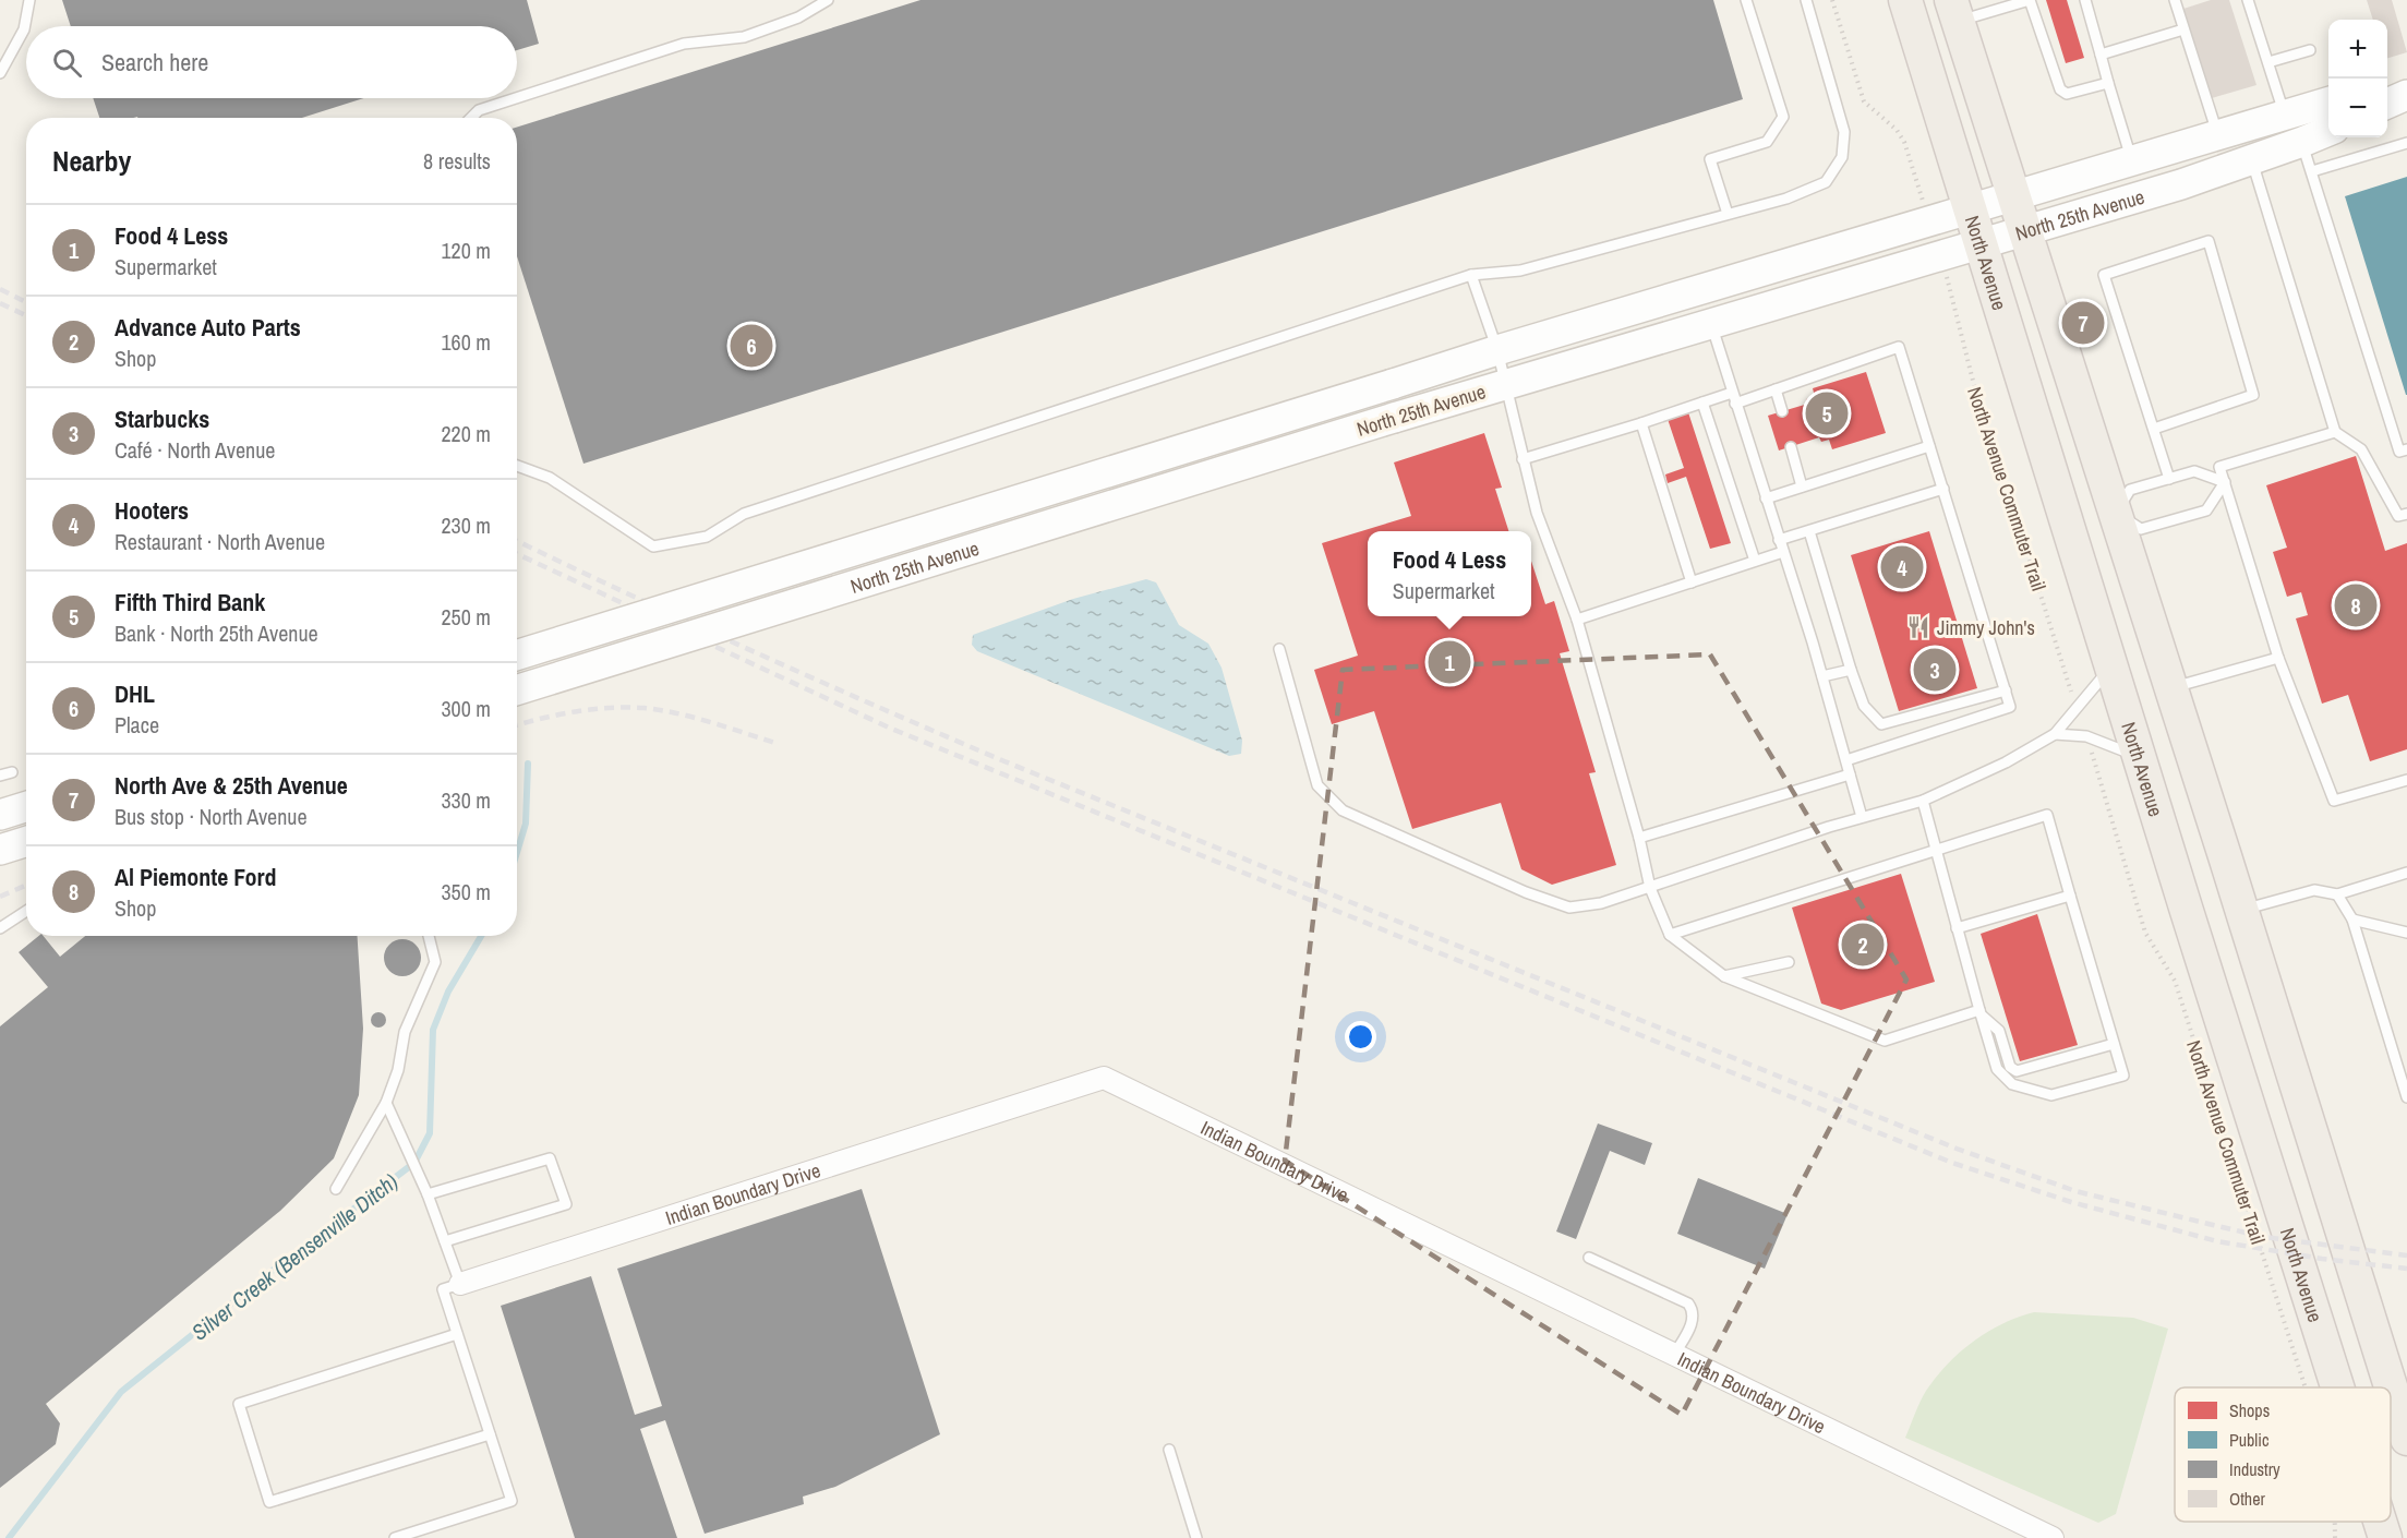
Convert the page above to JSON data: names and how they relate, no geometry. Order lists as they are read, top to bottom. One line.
{"streets":{"main road":["North 25th Avenue","North Avenue"],"street":["Indian Boundary Drive"],"path":["North Avenue Commuter Trail"]},"crossings":[["North 25th Avenue","North Avenue"]],"water":["Silver Creek (Bensenville Ditch)"],"places":{"restaurant":["Jimmy John's"]},"legend":["Shops","Public","Industry","Other"],"page":{"map_buttons":["+","−"],"search":"Search here","heading":["Nearby","8 results"],"list":[{"mark":"1","name":"Food 4 Less","note":"Supermarket","value":"120 m"},{"mark":"2","name":"Advance Auto Parts","note":"Shop","value":"160 m"},{"mark":"3","name":"Starbucks","note":"Café · North Avenue","value":"220 m"},{"mark":"4","name":"Hooters","note":"Restaurant · North Avenue","value":"230 m"},{"mark":"5","name":"Fifth Third Bank","note":"Bank · North 25th Avenue","value":"250 m"},{"mark":"6","name":"DHL","note":"Place","value":"300 m"},{"mark":"7","name":"North Ave & 25th Avenue","note":"Bus stop · North Avenue","value":"330 m"},{"mark":"8","name":"Al Piemonte Ford","note":"Shop","value":"350 m"}],"pins":["7","6","5","4","8","1","3","2"],"popup":["Food 4 Less","Supermarket"]}}
